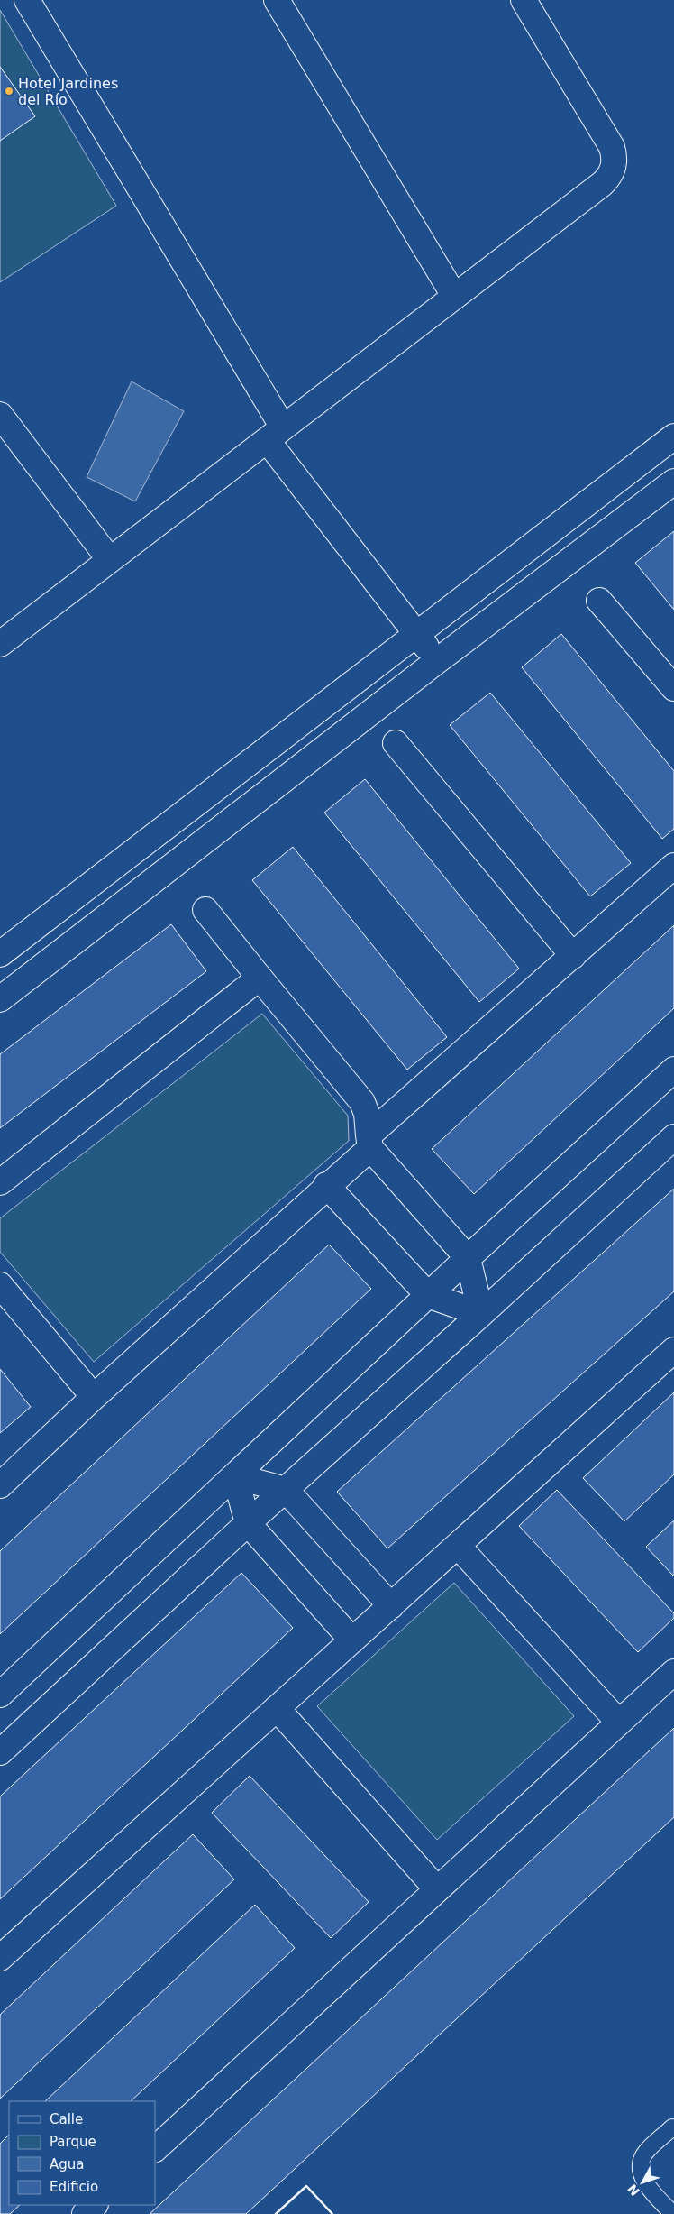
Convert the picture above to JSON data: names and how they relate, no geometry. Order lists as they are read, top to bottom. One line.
{"places":["Hotel Jardines del Río"],"legend":["Calle","Parque","Agua","Edificio"],"north":"bottom left"}
